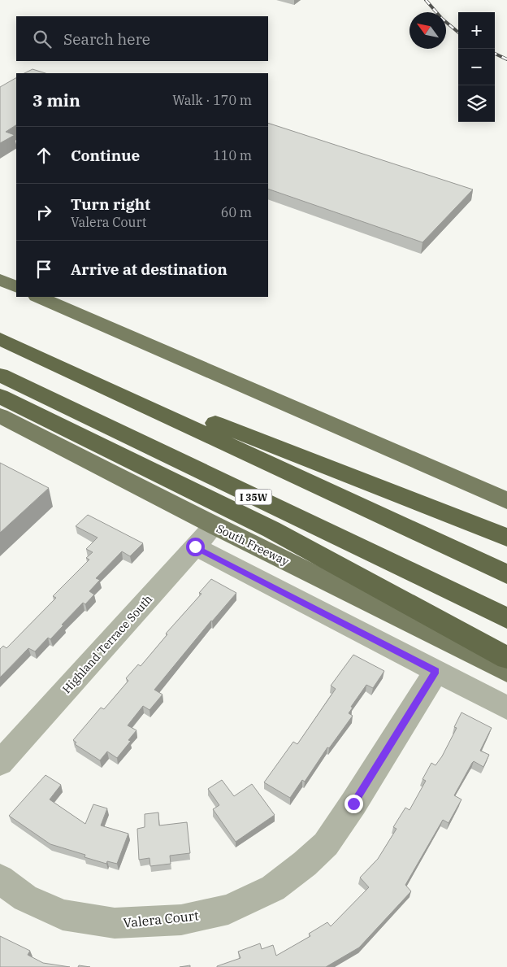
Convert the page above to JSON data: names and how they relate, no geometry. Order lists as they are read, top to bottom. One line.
{"streets":{"highway":["I 35W"],"main road":["South Freeway"],"street":["Highland Terrace South","Valera Court"]},"crossings":[["South Freeway","Highland Terrace South"]],"north":"top left","page":{"map_buttons":["+","−"],"search":"Search here","heading":["3 min","Walk · 170 m"],"list":[["Continue","110 m"],["Turn right","Valera Court","60 m"],"Arrive at destination"]}}
